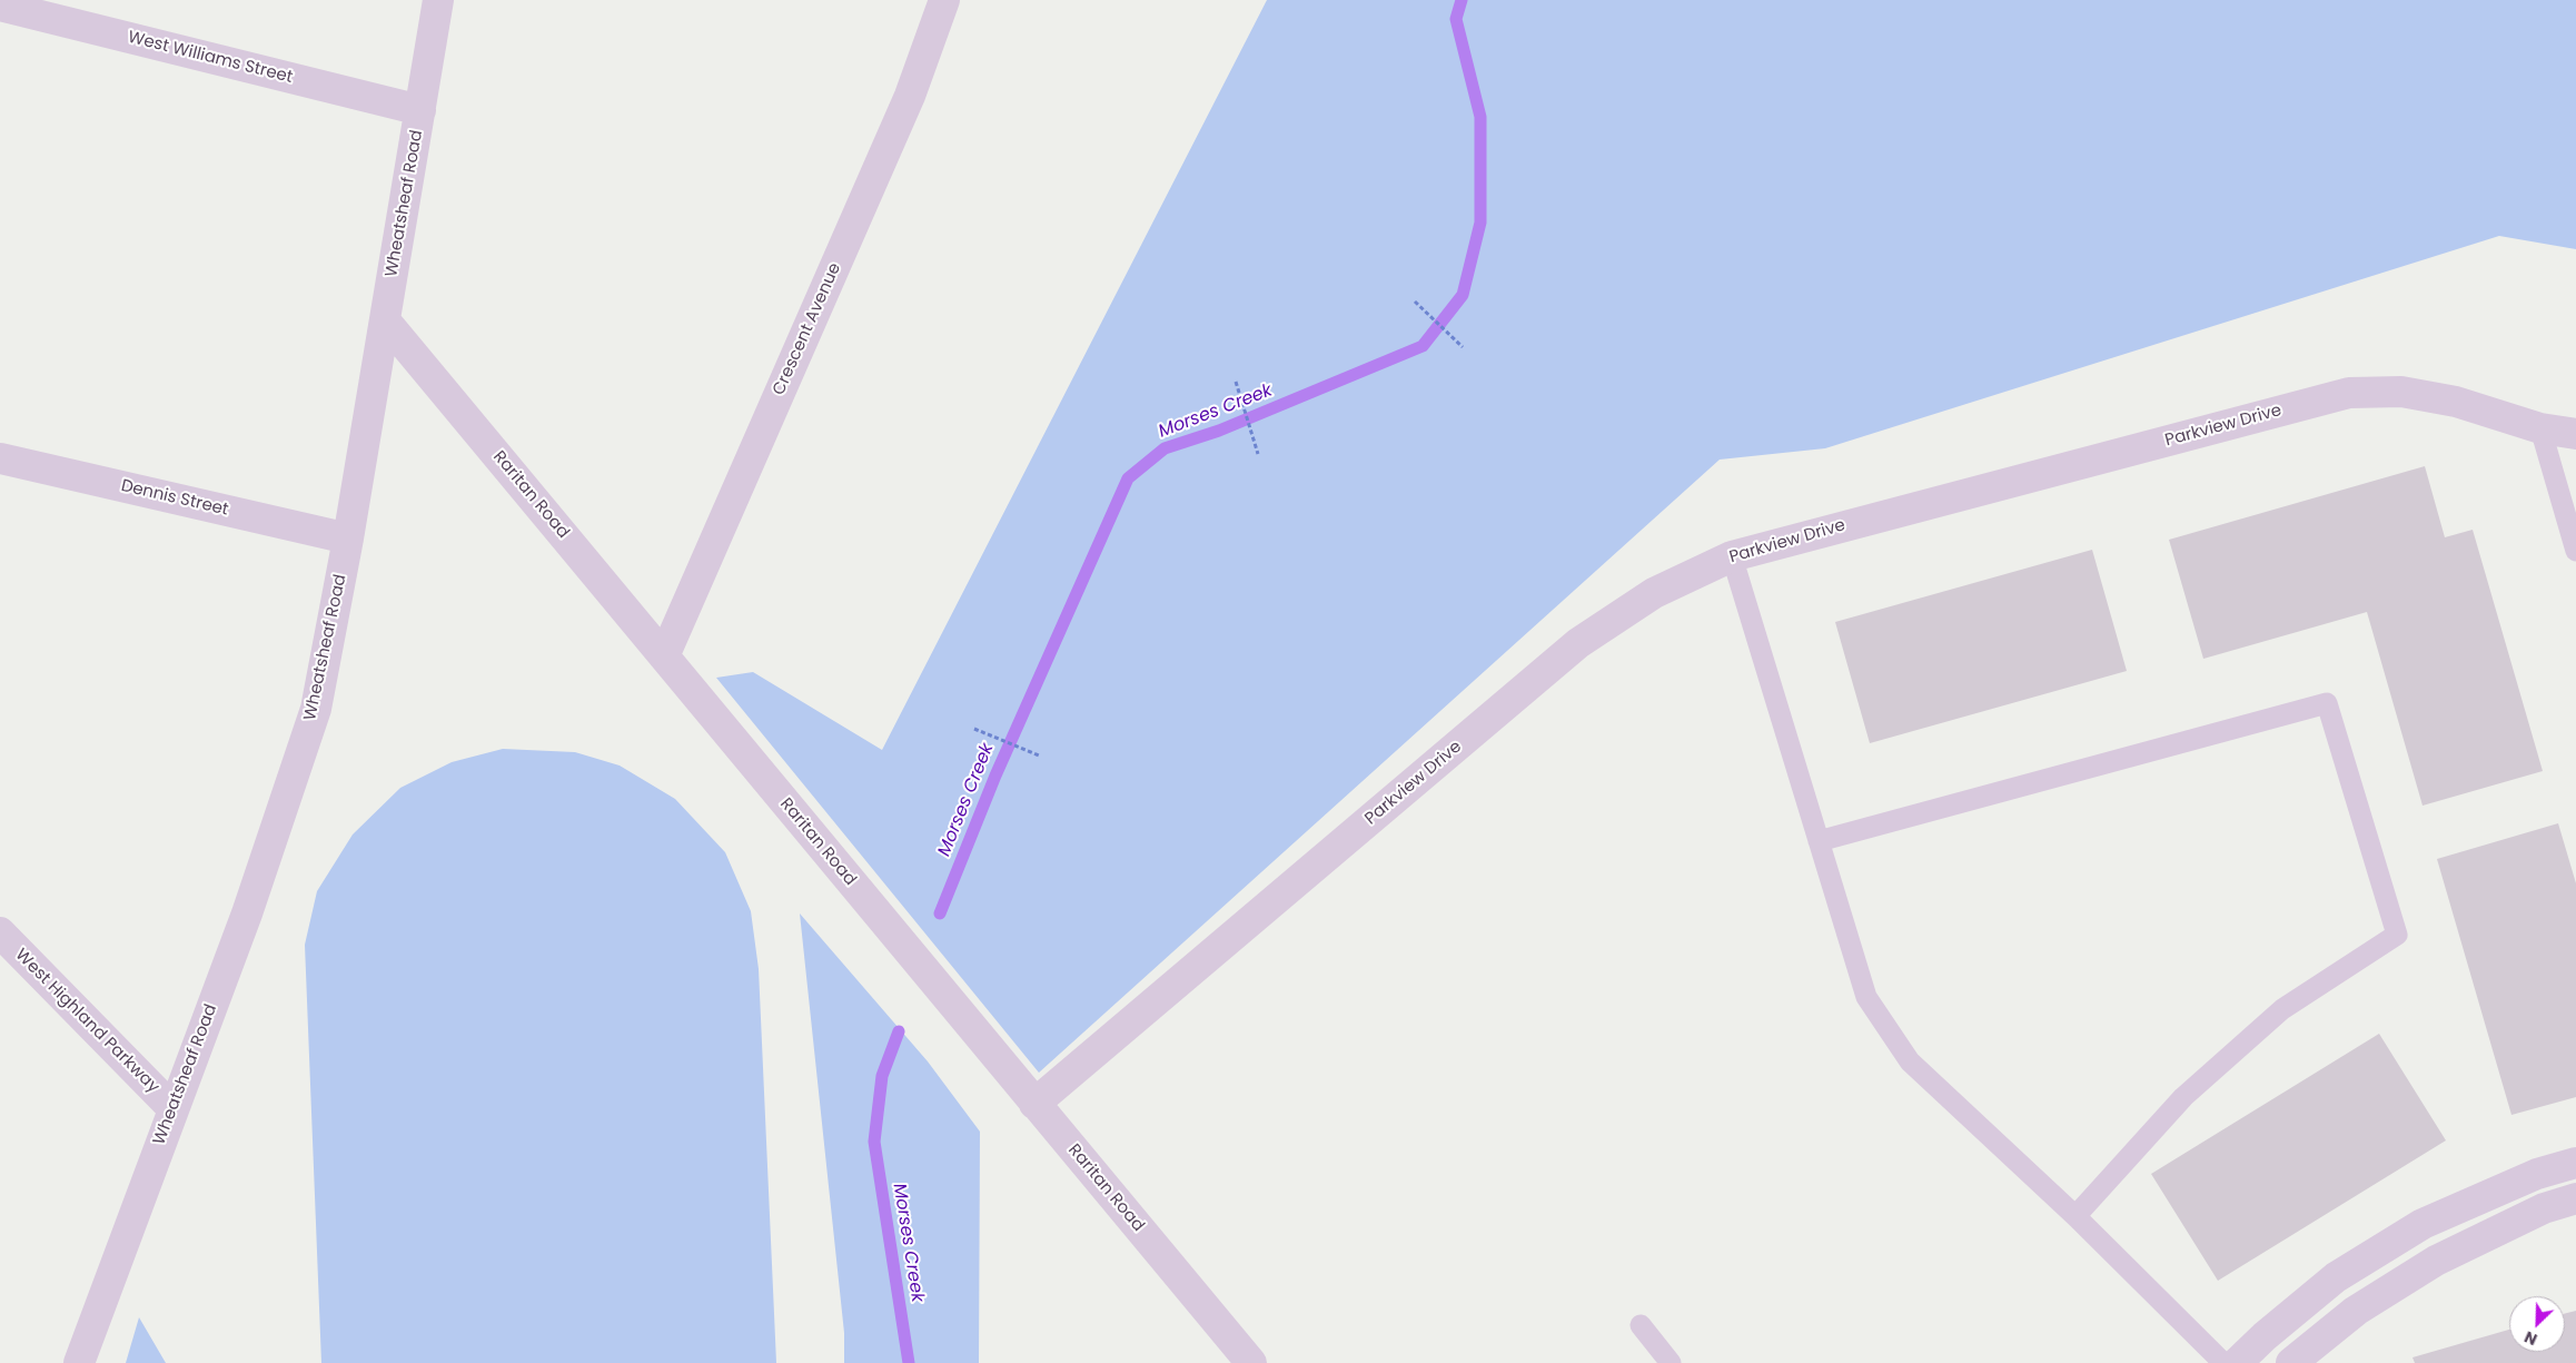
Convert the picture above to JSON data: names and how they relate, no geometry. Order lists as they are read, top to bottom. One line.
{"streets":{"street":["West Williams Street","Wheatsheaf Road","Crescent Avenue","Parkview Drive","Raritan Road","Dennis Street","West Highland Parkway"]},"crossings":[["West Williams Street","Wheatsheaf Road"],["Wheatsheaf Road","Raritan Road"],["Wheatsheaf Road","Dennis Street"],["Wheatsheaf Road","West Highland Parkway"],["Crescent Avenue","Raritan Road"],["Parkview Drive","Raritan Road"]],"water":["Morses Creek"],"north":"bottom left"}
